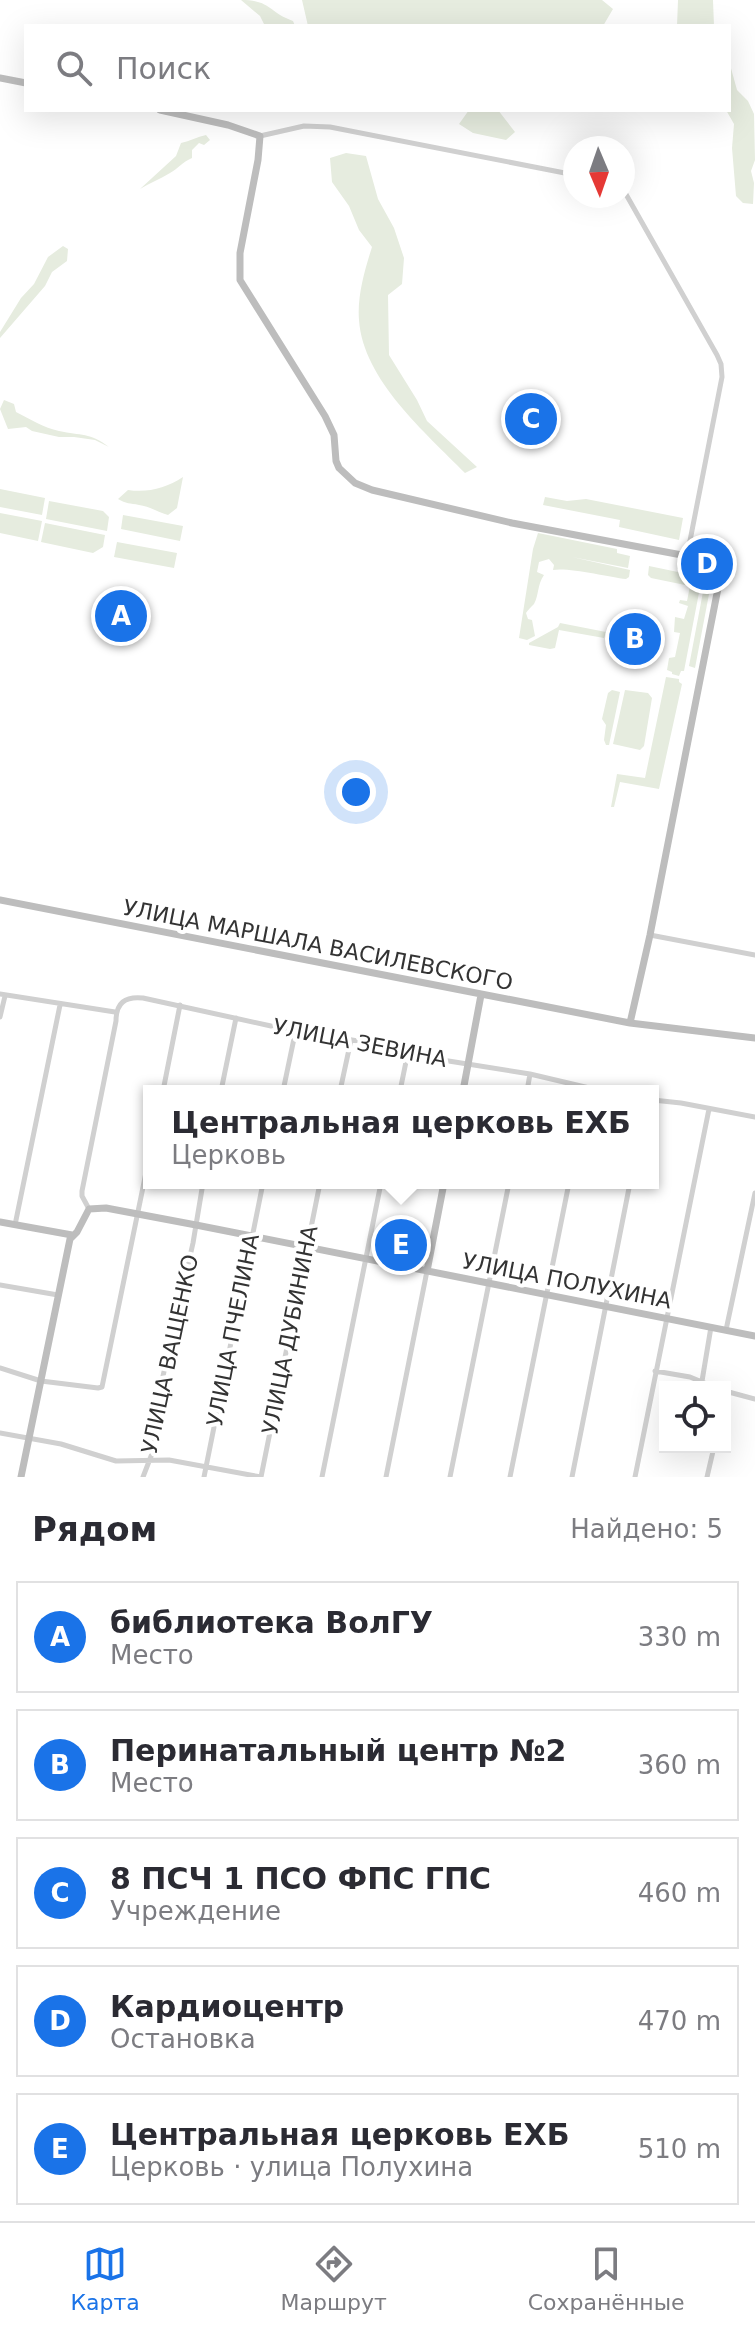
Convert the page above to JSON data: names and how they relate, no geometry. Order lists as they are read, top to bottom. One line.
{"streets":{"street":["УЛИЦА МАРШАЛА ВАСИЛЕВСКОГО","УЛИЦА ЗЕВИНА","УЛИЦА ПОЛУХИНА","УЛИЦА ПЧЕЛИНА","УЛИЦА ДУБИНИНА","УЛИЦА ВАЩЕНКО"]},"crossings":[["УЛИЦА ПОЛУХИНА","УЛИЦА ПЧЕЛИНА"],["УЛИЦА ПОЛУХИНА","УЛИЦА ДУБИНИНА"],["УЛИЦА ПОЛУХИНА","УЛИЦА ВАЩЕНКО"]],"north":"bottom","page":{"search":"Поиск","pins":["C","D","A","B","E"],"popup":["Центральная церковь ЕХБ","Церковь"],"heading":["Рядом","Найдено: 5"],"list":[{"mark":"A","name":"библиотека ВолГУ","note":"Место","value":"330 m"},{"mark":"B","name":"Перинатальный центр №2","note":"Место","value":"360 m"},{"mark":"C","name":"8 ПСЧ 1 ПСО ФПС ГПС","note":"Учреждение","value":"460 m"},{"mark":"D","name":"Кардиоцентр","note":"Остановка","value":"470 m"},{"mark":"E","name":"Центральная церковь ЕХБ","note":"Церковь · улица Полухина","value":"510 m"}],"nav":["Карта","Маршрут","Сохранённые"]}}
